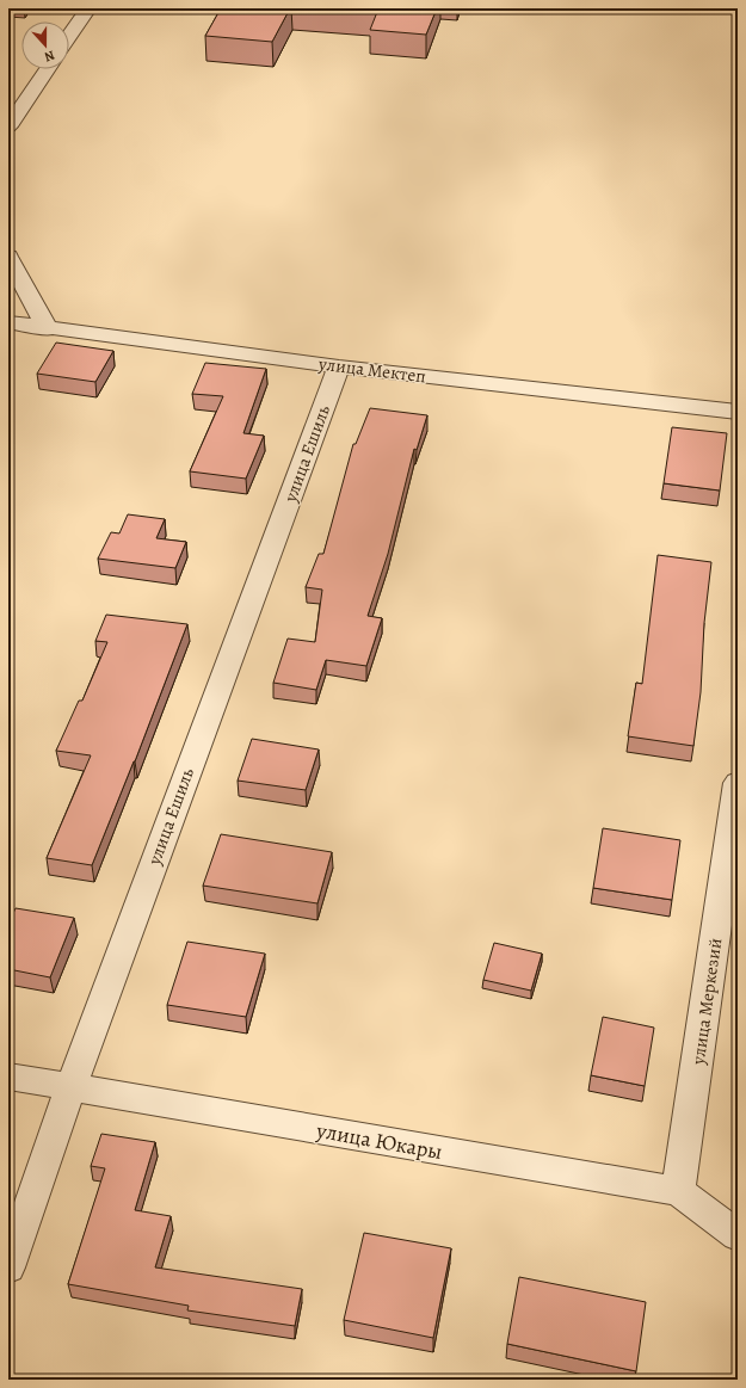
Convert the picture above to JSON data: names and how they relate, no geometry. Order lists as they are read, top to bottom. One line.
{"streets":{"street":["улица Мектеп","улица Ешиль","улица Меркезий","улица Юкары"]},"crossings":[["улица Мектеп","улица Ешиль"],["улица Ешиль","улица Юкары"],["улица Меркезий","улица Юкары"]],"north":"bottom"}
